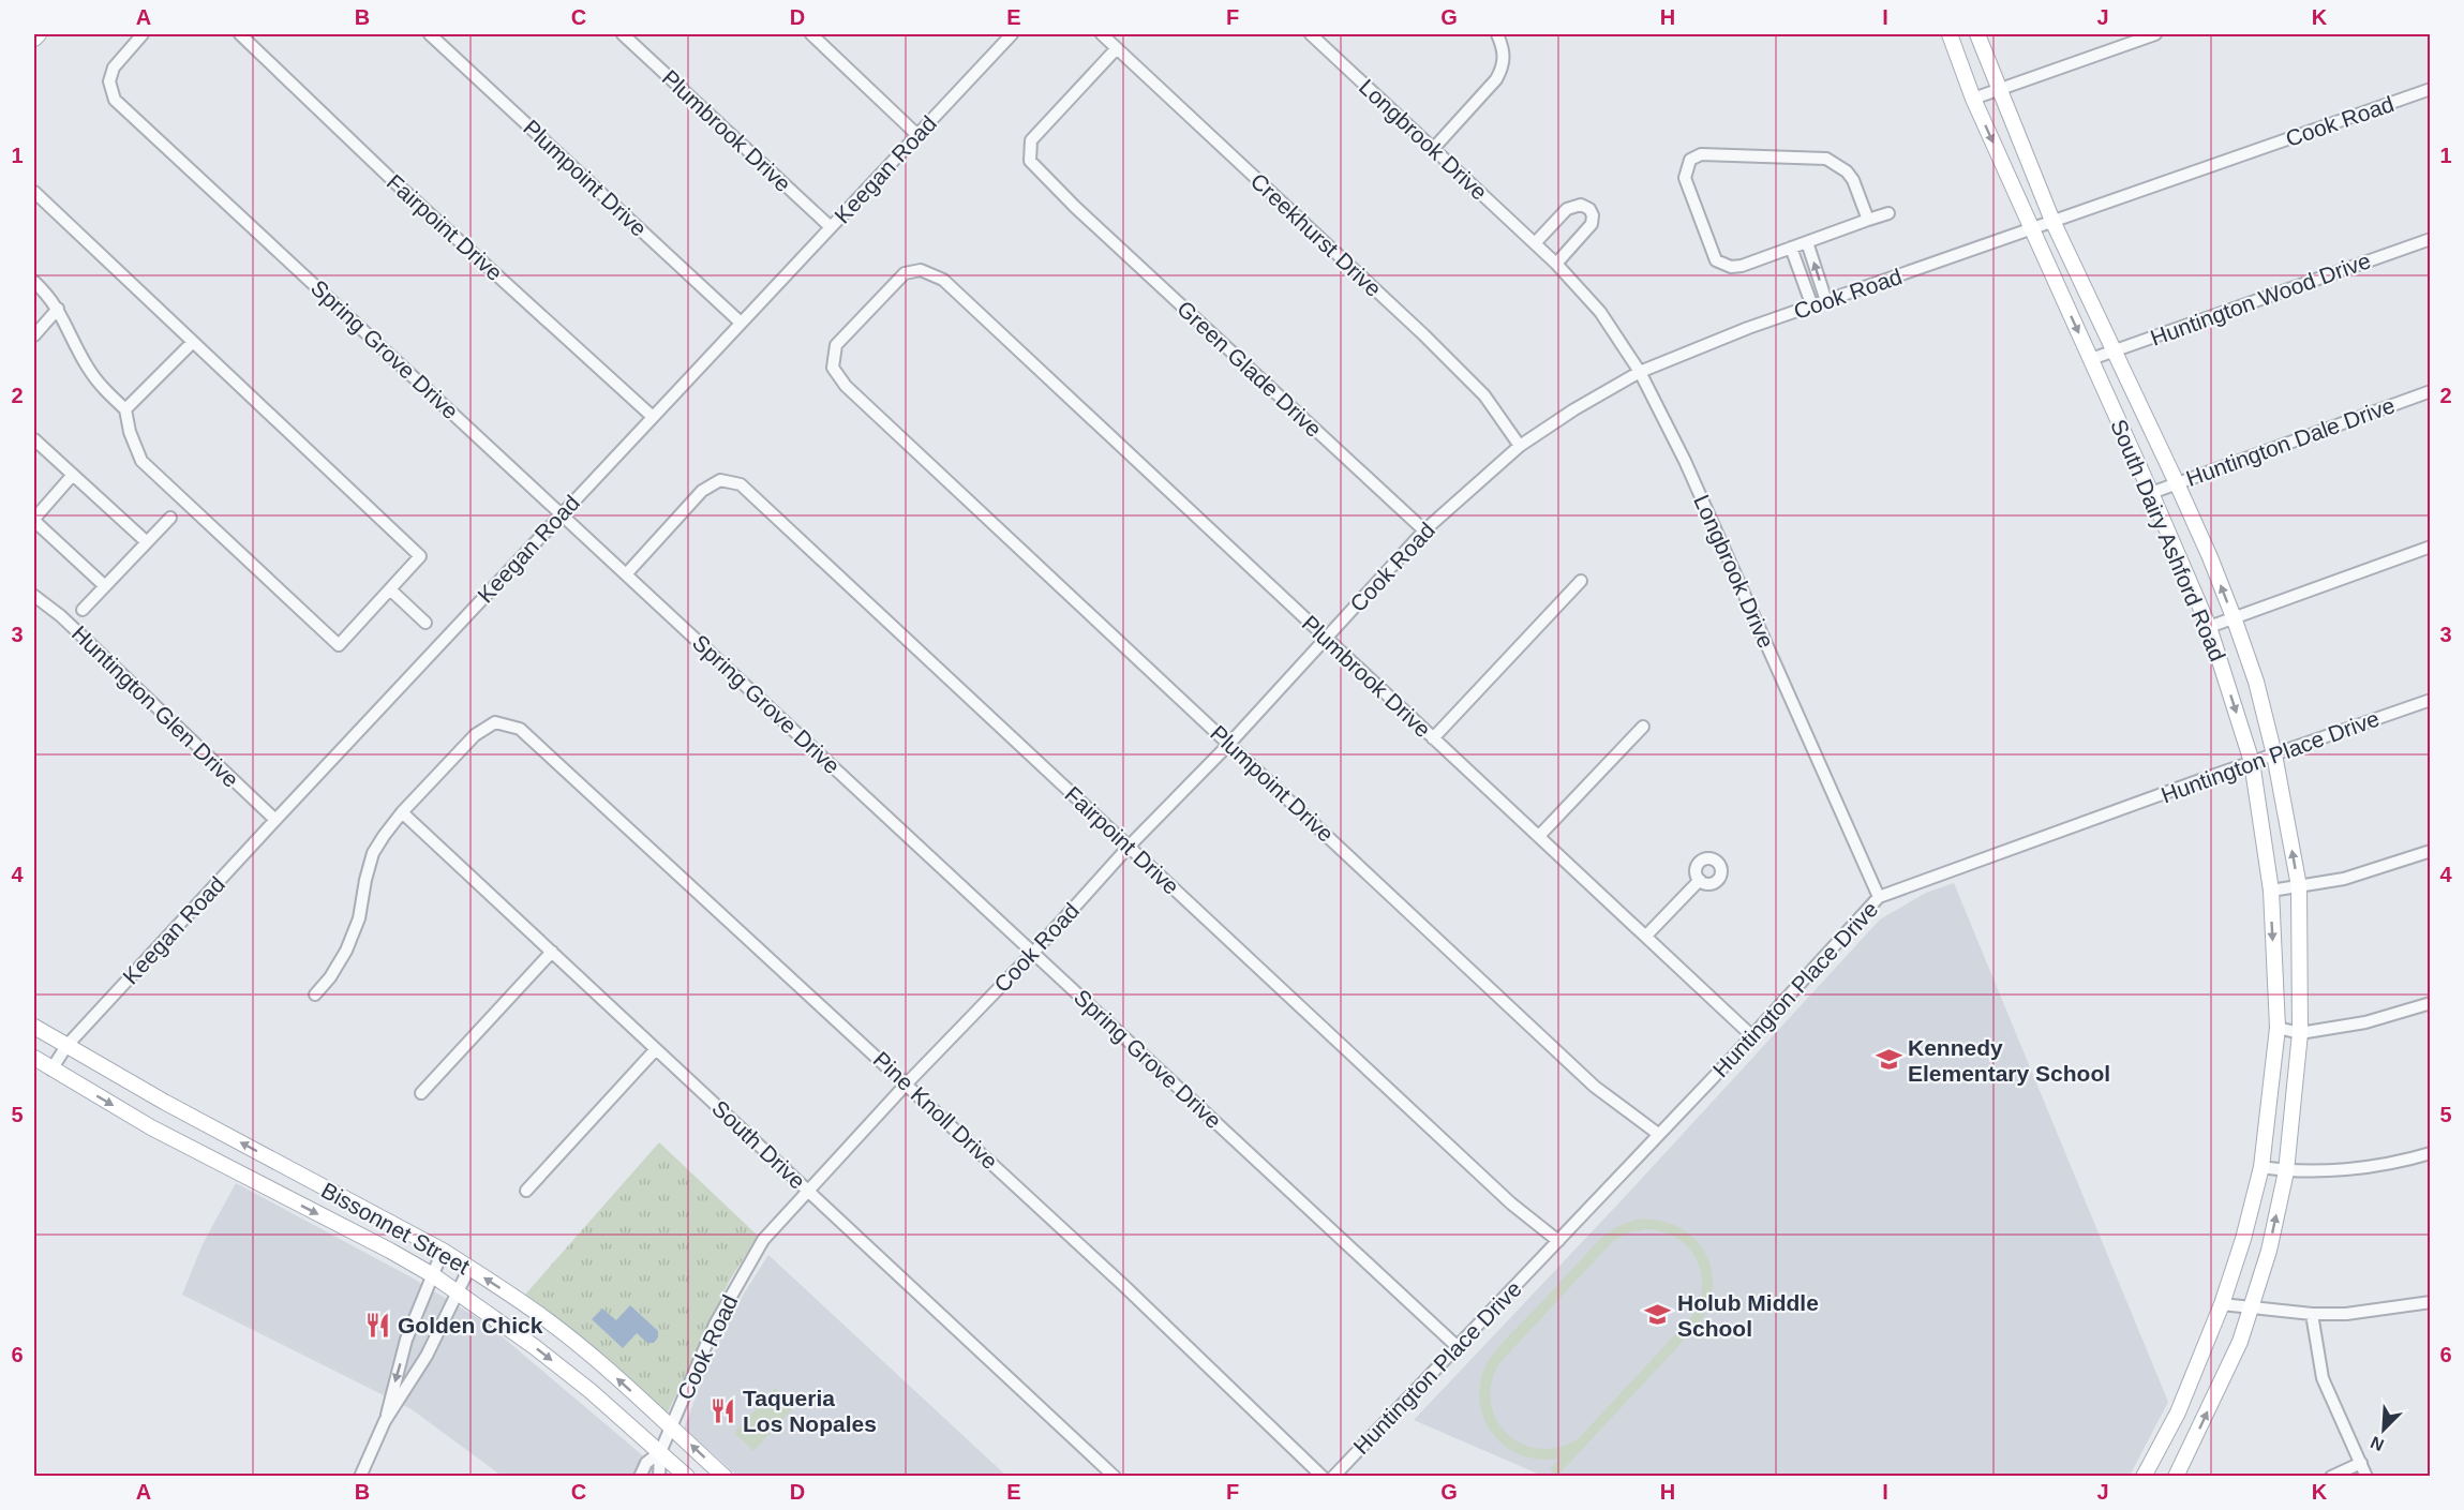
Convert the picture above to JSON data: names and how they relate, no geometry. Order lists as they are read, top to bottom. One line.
{"streets":{"main road":["South Dairy Ashford Road","Bissonnet Street"],"street":["Cook Road","Plumbrook Drive","Longbrook Drive","Keegan Road","Plumpoint Drive","Fairpoint Drive","Creekhurst Drive","Huntington Wood Drive","Spring Grove Drive","Green Glade Drive","Huntington Dale Drive","Huntington Glen Drive","Huntington Place Drive","Pine Knoll Drive","South Drive"]},"crossings":[["Cook Road","Plumbrook Drive"],["Cook Road","Longbrook Drive"],["Cook Road","Plumpoint Drive"],["Cook Road","Fairpoint Drive"],["Cook Road","Creekhurst Drive"],["Cook Road","Spring Grove Drive"],["Cook Road","Green Glade Drive"],["Cook Road","South Dairy Ashford Road"],["Cook Road","Pine Knoll Drive"],["Cook Road","South Drive"],["Cook Road","Bissonnet Street"],["Plumbrook Drive","Keegan Road"],["Plumbrook Drive","Plumpoint Drive"],["Plumbrook Drive","Huntington Place Drive"],["Longbrook Drive","Huntington Place Drive"],["Keegan Road","Plumpoint Drive"],["Keegan Road","Fairpoint Drive"],["Keegan Road","Spring Grove Drive"],["Keegan Road","Huntington Glen Drive"],["Keegan Road","Bissonnet Street"],["Plumpoint Drive","Huntington Place Drive"],["Fairpoint Drive","Spring Grove Drive"],["Fairpoint Drive","Huntington Place Drive"],["Creekhurst Drive","Green Glade Drive"],["Huntington Wood Drive","South Dairy Ashford Road"],["Spring Grove Drive","Huntington Place Drive"],["Huntington Dale Drive","South Dairy Ashford Road"],["South Dairy Ashford Road","Huntington Place Drive"],["Pine Knoll Drive","South Drive"]],"places":{"school or university":["Kennedy Elementary School","Holub Middle School"],"restaurant":["Golden Chick","Taqueria Los Nopales"]},"north":"bottom left","grid":{"columns":["A","B","C","D","E","F","G","H","I","J","K"],"rows":["1","2","3","4","5","6"]}}
